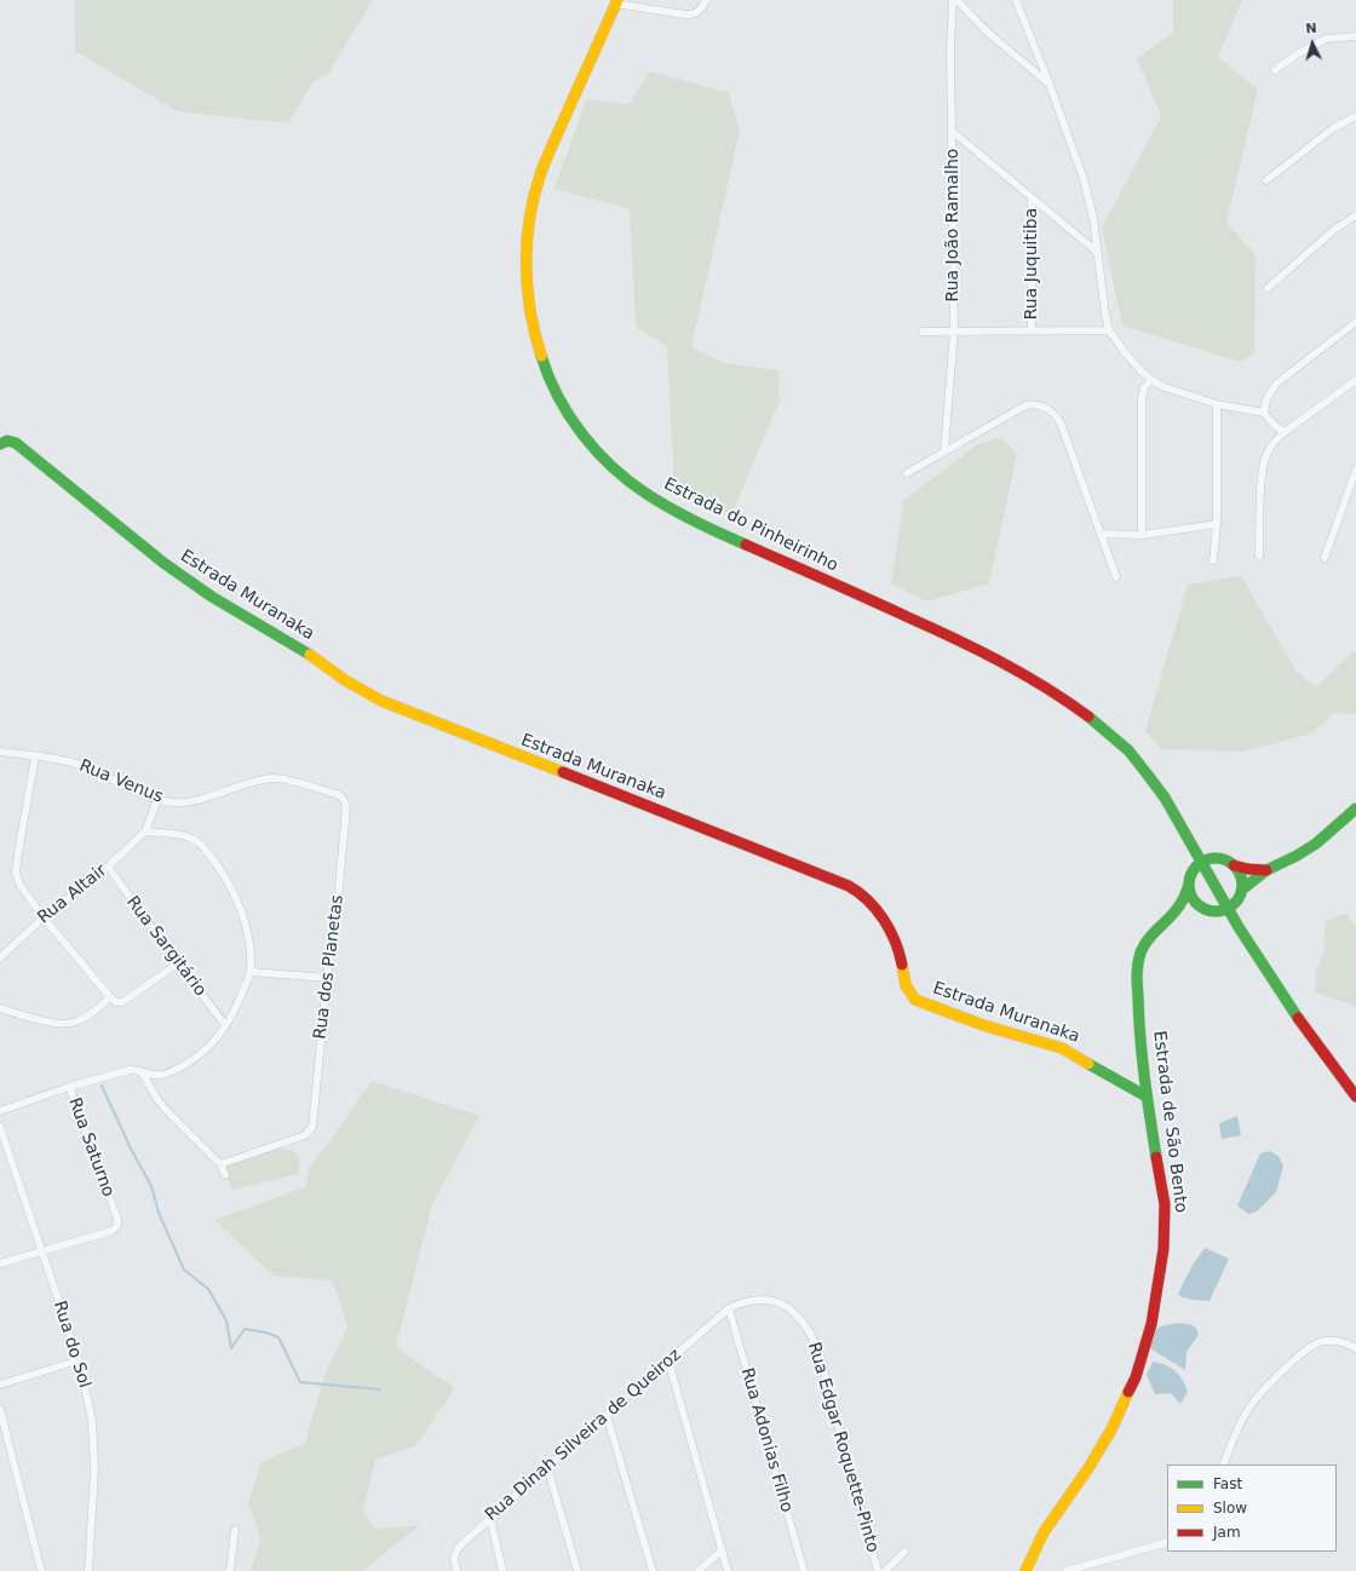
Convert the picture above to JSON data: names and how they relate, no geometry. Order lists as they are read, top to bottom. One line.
{"streets":{"street":["Rua João Ramalho","Rua Juquitiba","Estrada do Pinheirinho","Estrada Muranaka","Rua Venus","Rua Altair","Rua Sargitário","Rua dos Planetas","Estrada de São Bento","Rua Saturno","Rua do Sol","Rua Dinah Silveira de Queiroz","Rua Adonias Filho","Rua Edgar Roquette-Pinto"]},"crossings":[["Estrada Muranaka","Estrada de São Bento"],["Rua Venus","Rua dos Planetas"],["Rua Altair","Rua Sargitário"],["Rua Sargitário","Rua Saturno"],["Rua Saturno","Rua do Sol"],["Rua Dinah Silveira de Queiroz","Rua Adonias Filho"],["Rua Dinah Silveira de Queiroz","Rua Edgar Roquette-Pinto"],["Rua Adonias Filho","Rua Edgar Roquette-Pinto"]],"legend":["Fast","Slow","Jam"],"north":"top"}
